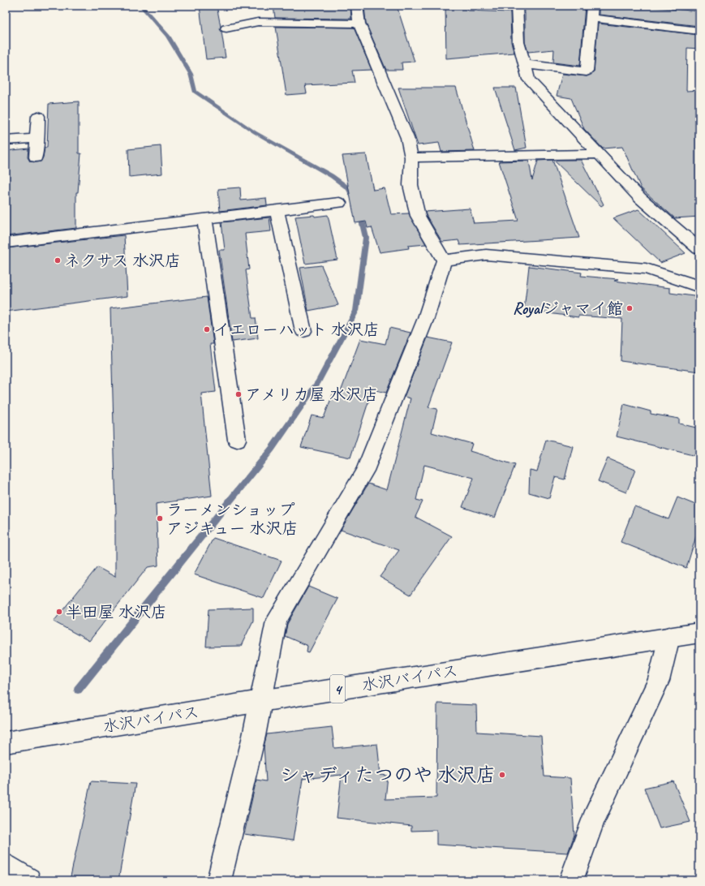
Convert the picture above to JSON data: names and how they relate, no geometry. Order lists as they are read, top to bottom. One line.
{"streets":{"main road":["水沢バイパス","4"]},"places":["ネクサス 水沢店","Royalジャマイ館","イエローハット 水沢店","アメリカ屋 水沢店","ラーメンショップ アジキュー 水沢店","半田屋 水沢店","シャディたつのや 水沢店"]}
